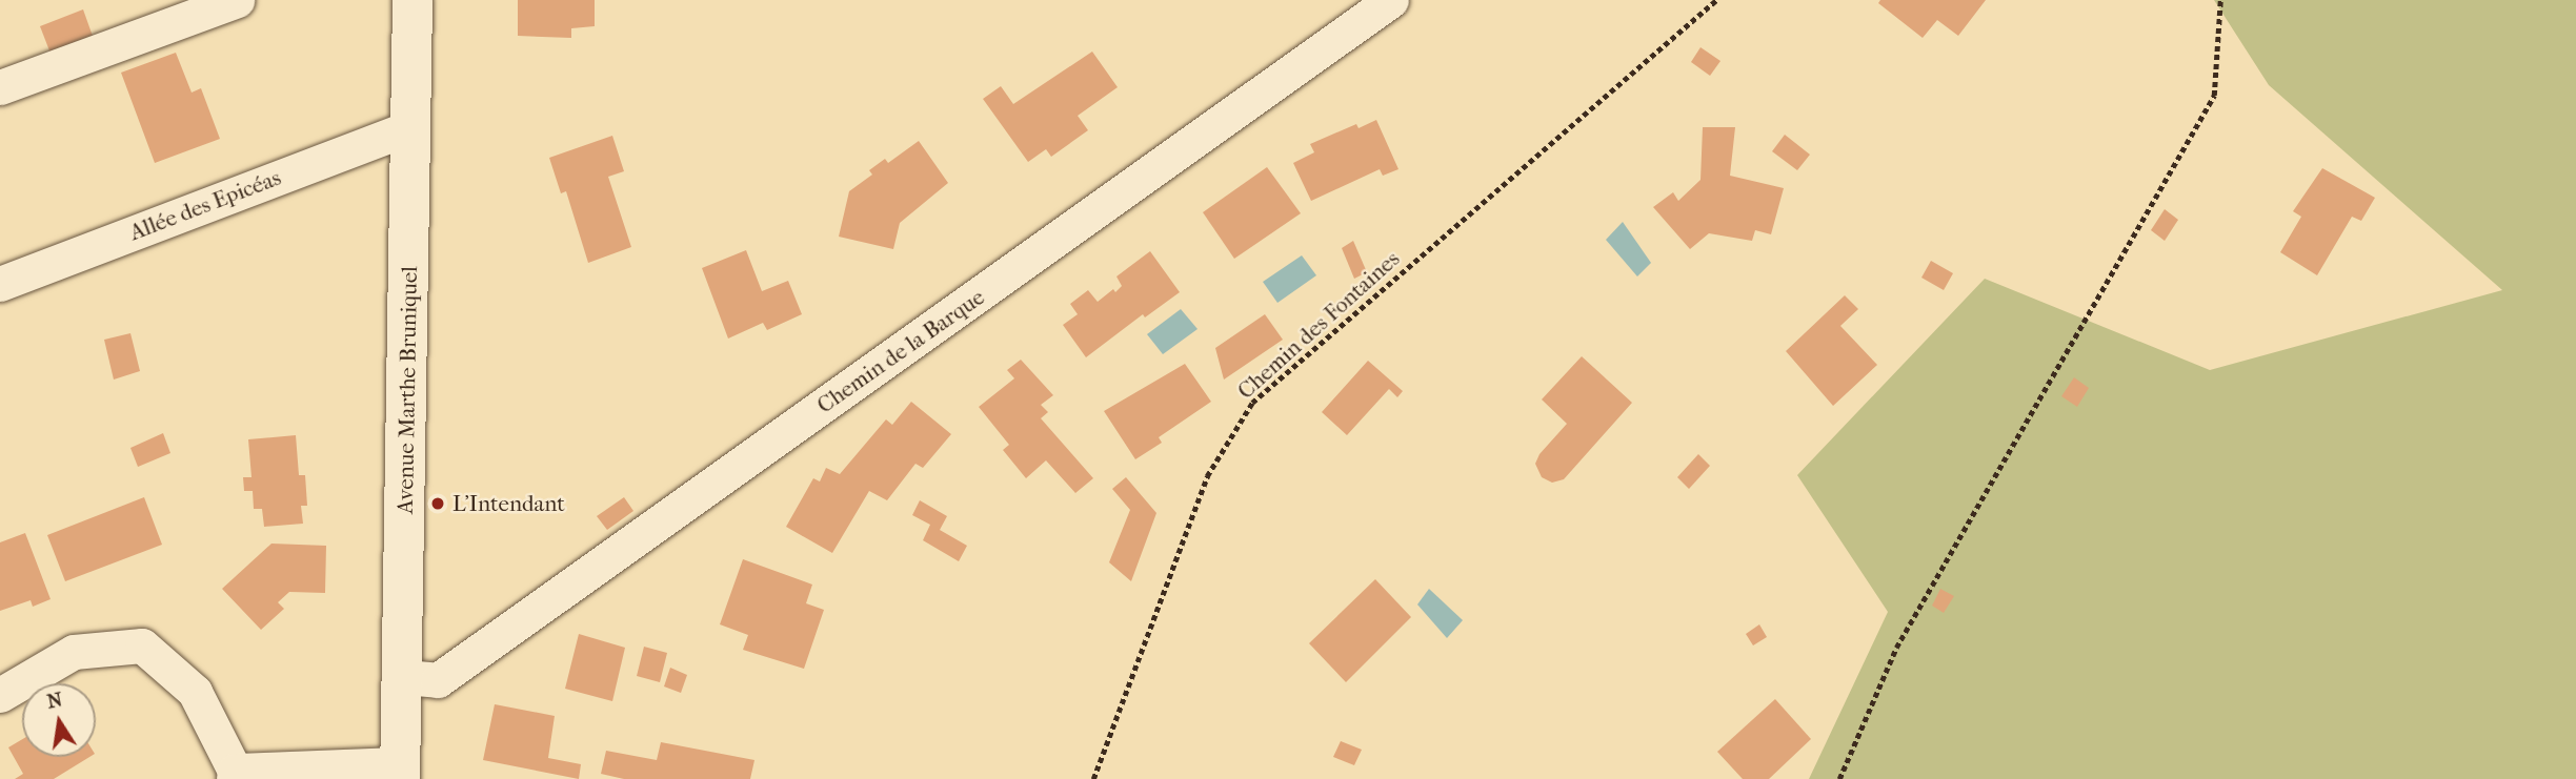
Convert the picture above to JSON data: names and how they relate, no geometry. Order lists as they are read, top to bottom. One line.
{"streets":{"street":["Allée des Epicéas","Chemin de la Barque","Avenue Marthe Bruniquel"],"path":["Chemin des Fontaines"]},"crossings":[["Allée des Epicéas","Avenue Marthe Bruniquel"],["Chemin de la Barque","Avenue Marthe Bruniquel"]],"places":["L'Intendant"],"north":"top"}
